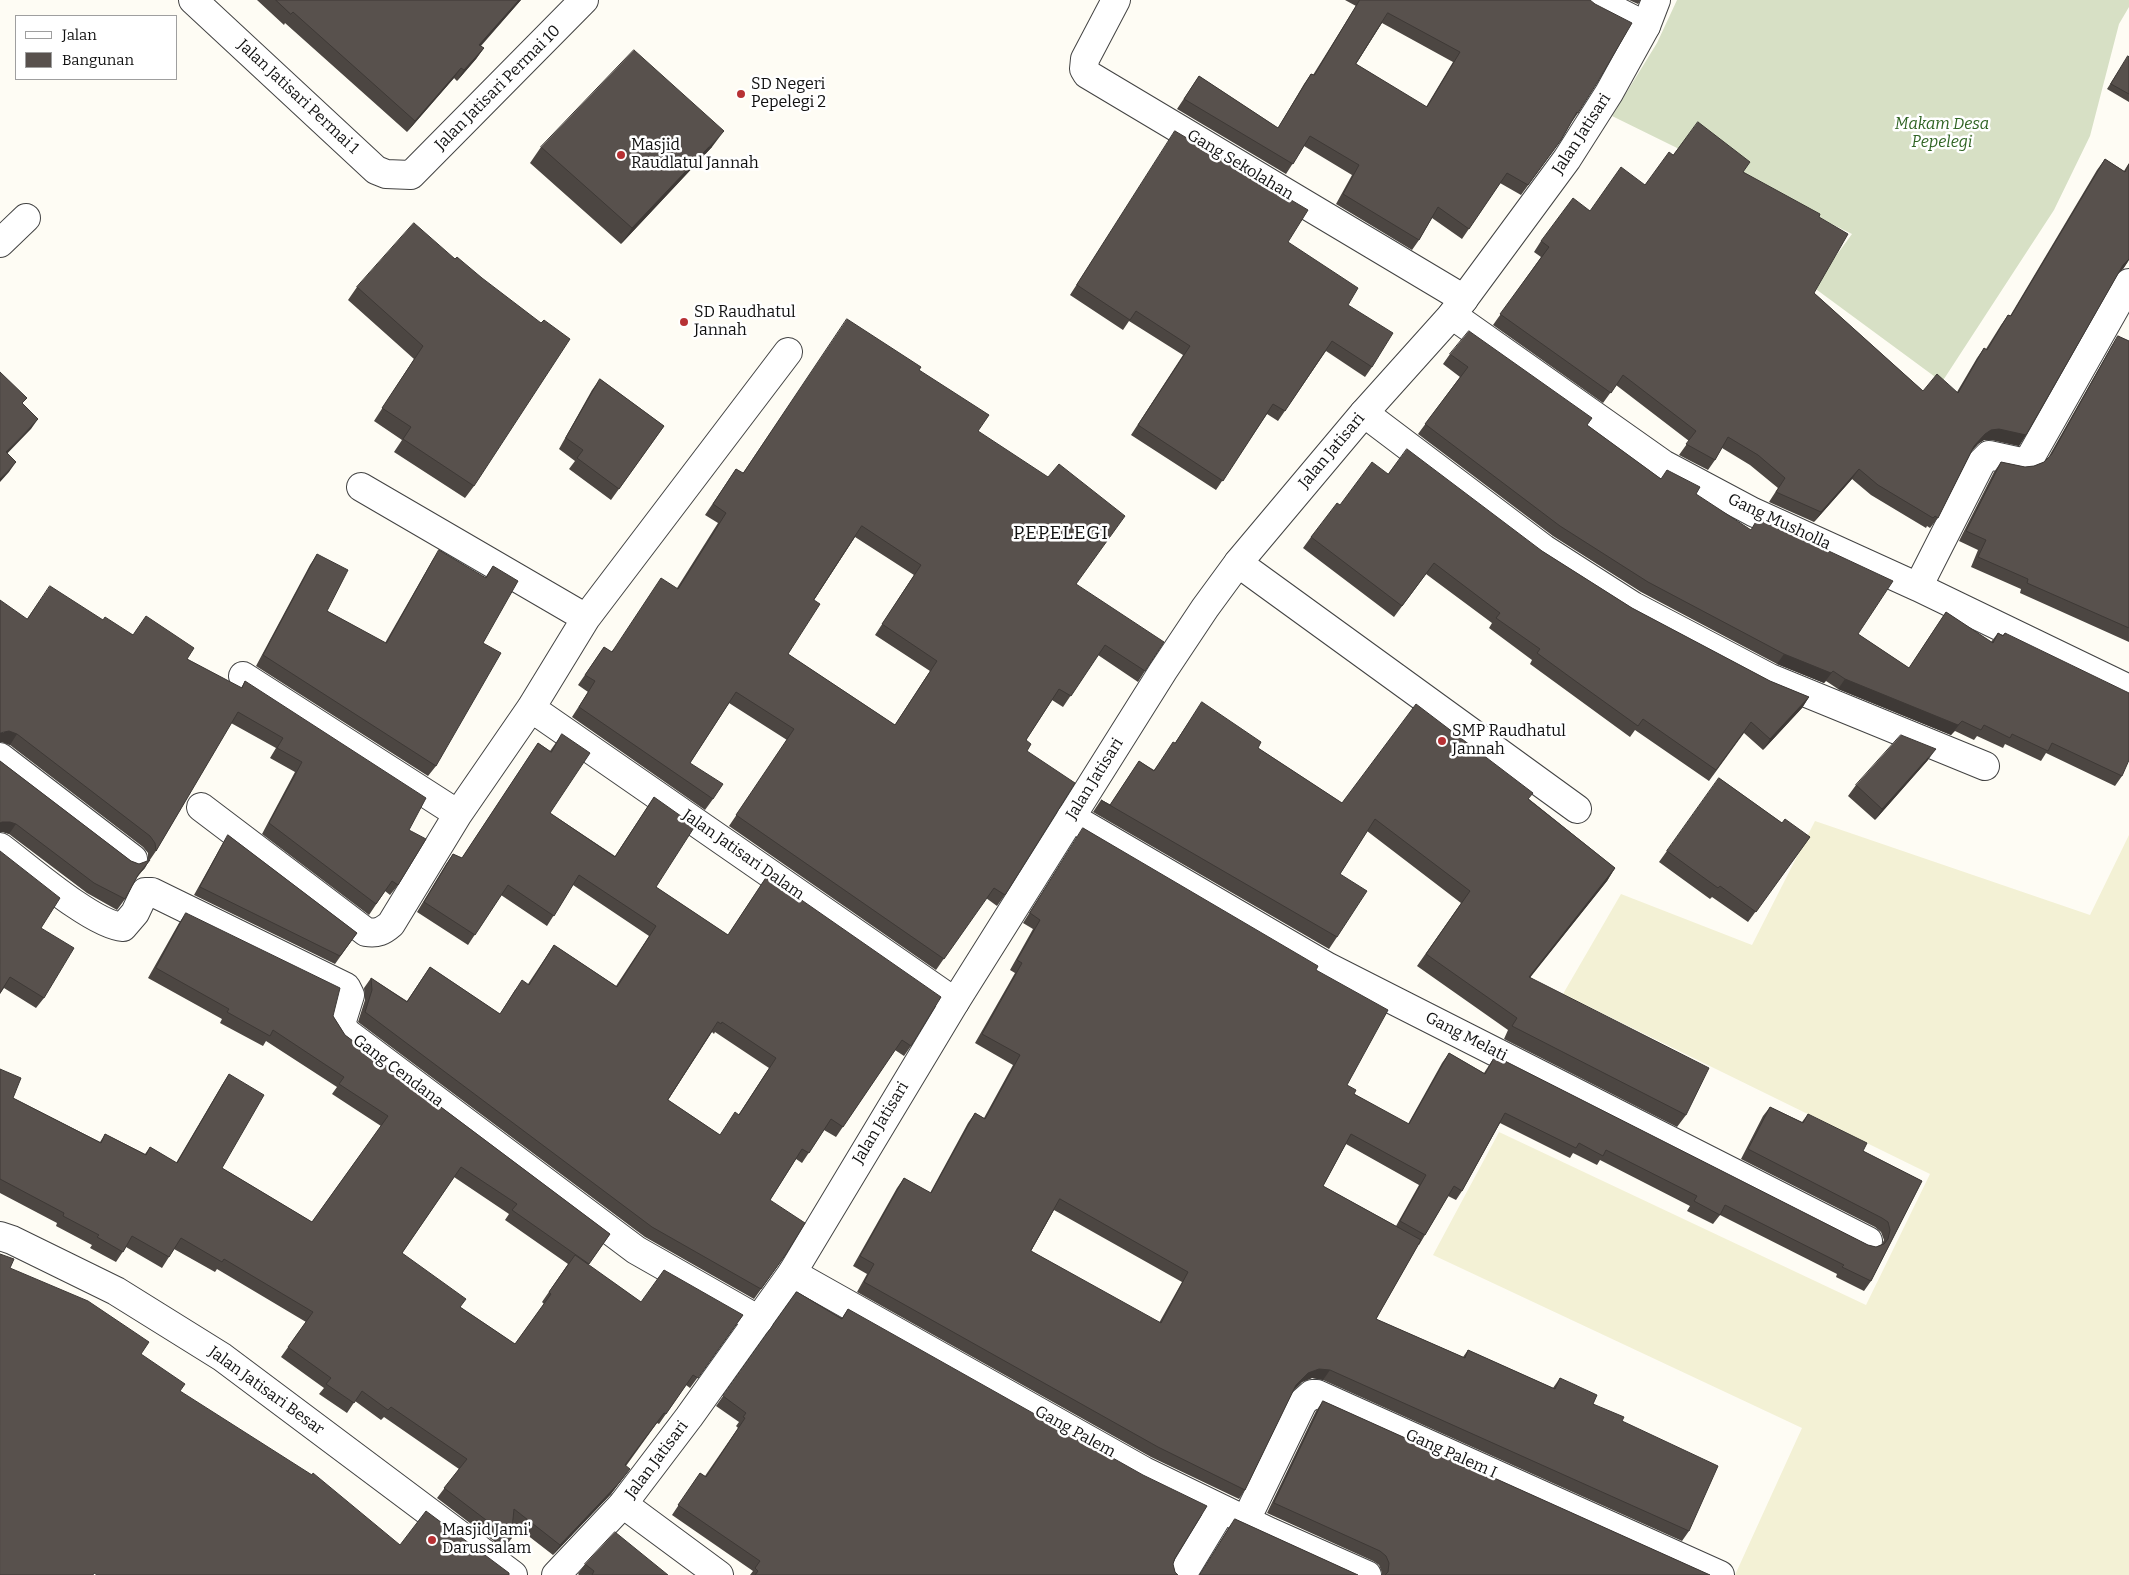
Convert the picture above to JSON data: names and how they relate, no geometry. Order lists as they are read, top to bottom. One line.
{"streets":{"street":["Jalan Jatisari Permai 10","Jalan Jatisari Permai 1","Jalan Jatisari","Gang Sekolahan","Gang Musholla","Jalan Jatisari Dalam","Gang Melati","Gang Cendana","Jalan Jatisari Besar","Gang Palem","Gang Palem I"]},"crossings":[["Jalan Jatisari Permai 10","Jalan Jatisari Permai 1"],["Jalan Jatisari","Gang Sekolahan"],["Jalan Jatisari","Gang Musholla"],["Jalan Jatisari","Jalan Jatisari Dalam"],["Jalan Jatisari","Gang Melati"],["Jalan Jatisari","Gang Cendana"],["Jalan Jatisari","Gang Palem"],["Gang Sekolahan","Gang Musholla"],["Gang Palem","Gang Palem I"]],"districts":["PEPELEGI"],"parks":["Makam Desa Pepelegi"],"places":["SD Negeri Pepelegi 2","Masjid Raudlatul Jannah","SD Raudhatul Jannah","SMP Raudhatul Jannah","Masjid Jami' Darussalam"],"legend":["Jalan","Bangunan"]}
